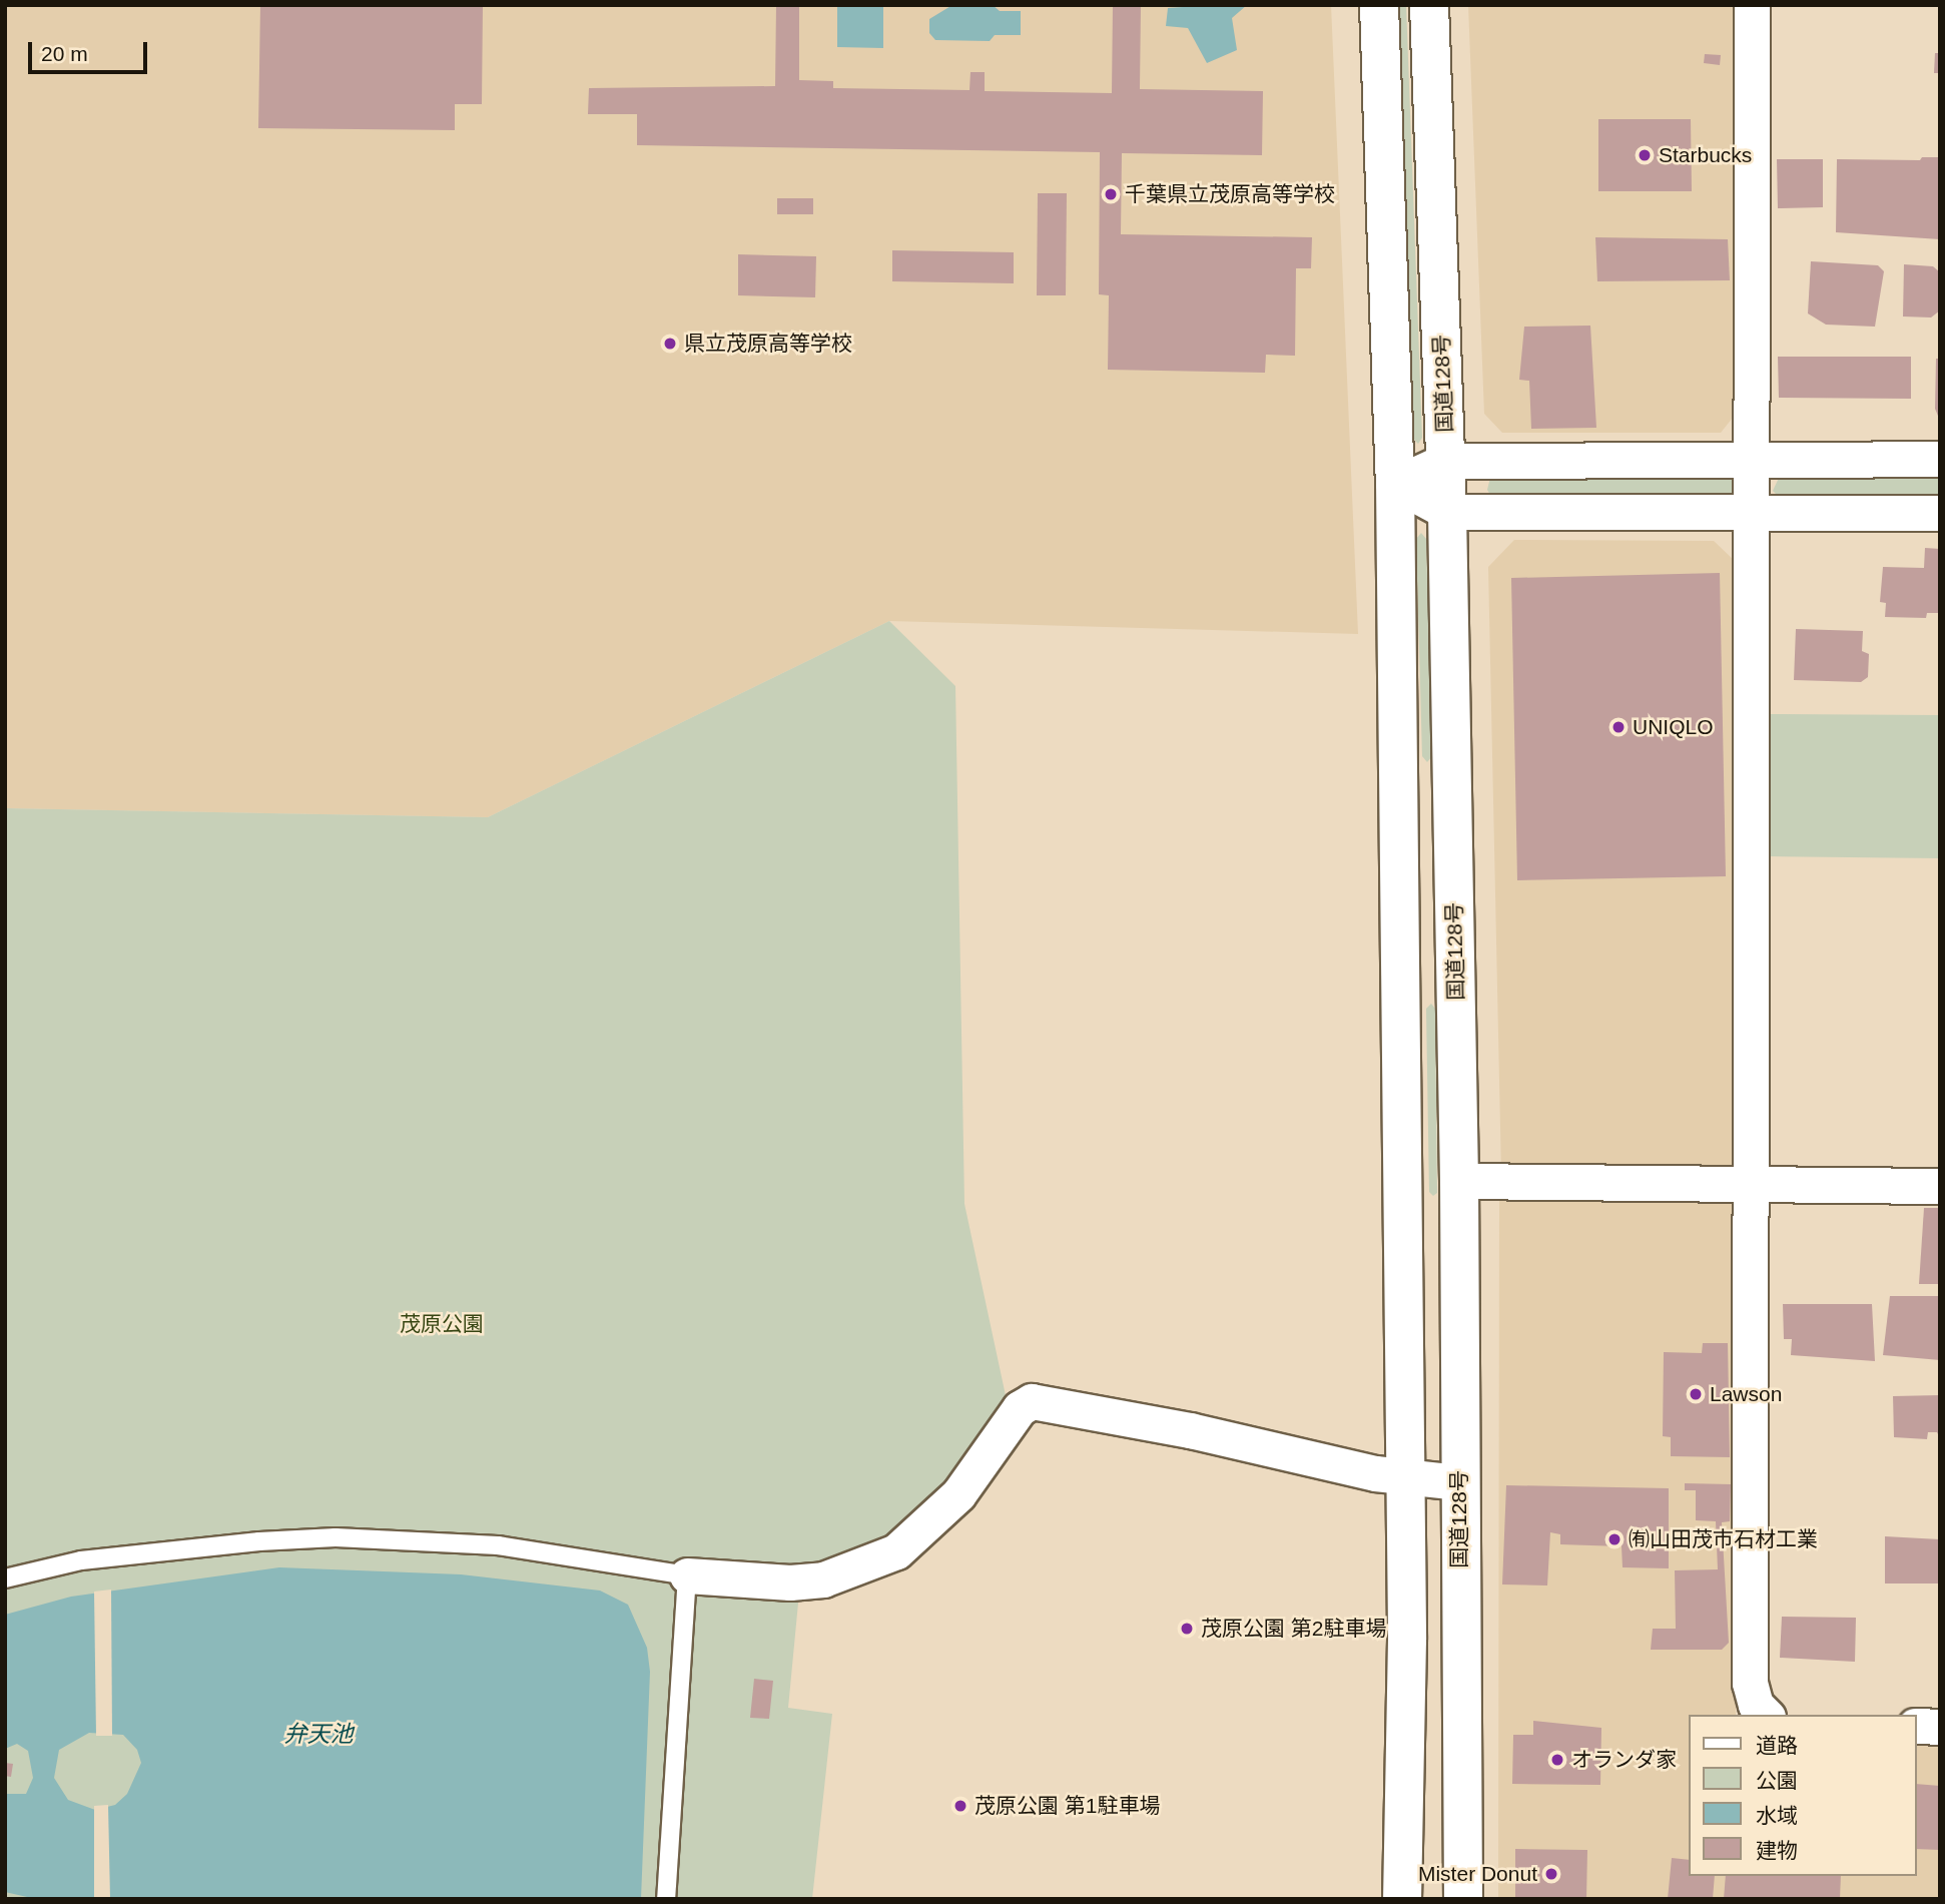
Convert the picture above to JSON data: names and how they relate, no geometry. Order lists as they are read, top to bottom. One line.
{"streets":{"highway":["国道128号"]},"water":["弁天池"],"parks":["茂原公園"],"places":["Starbucks","千葉県立茂原高等学校","県立茂原高等学校","UNIQLO","Lawson","㈲山田茂市石材工業","茂原公園 第2駐車場","オランダ家","茂原公園 第1駐車場","Mister Donut"],"legend":["道路","公園","水域","建物"],"scale_bar":"20 m"}
